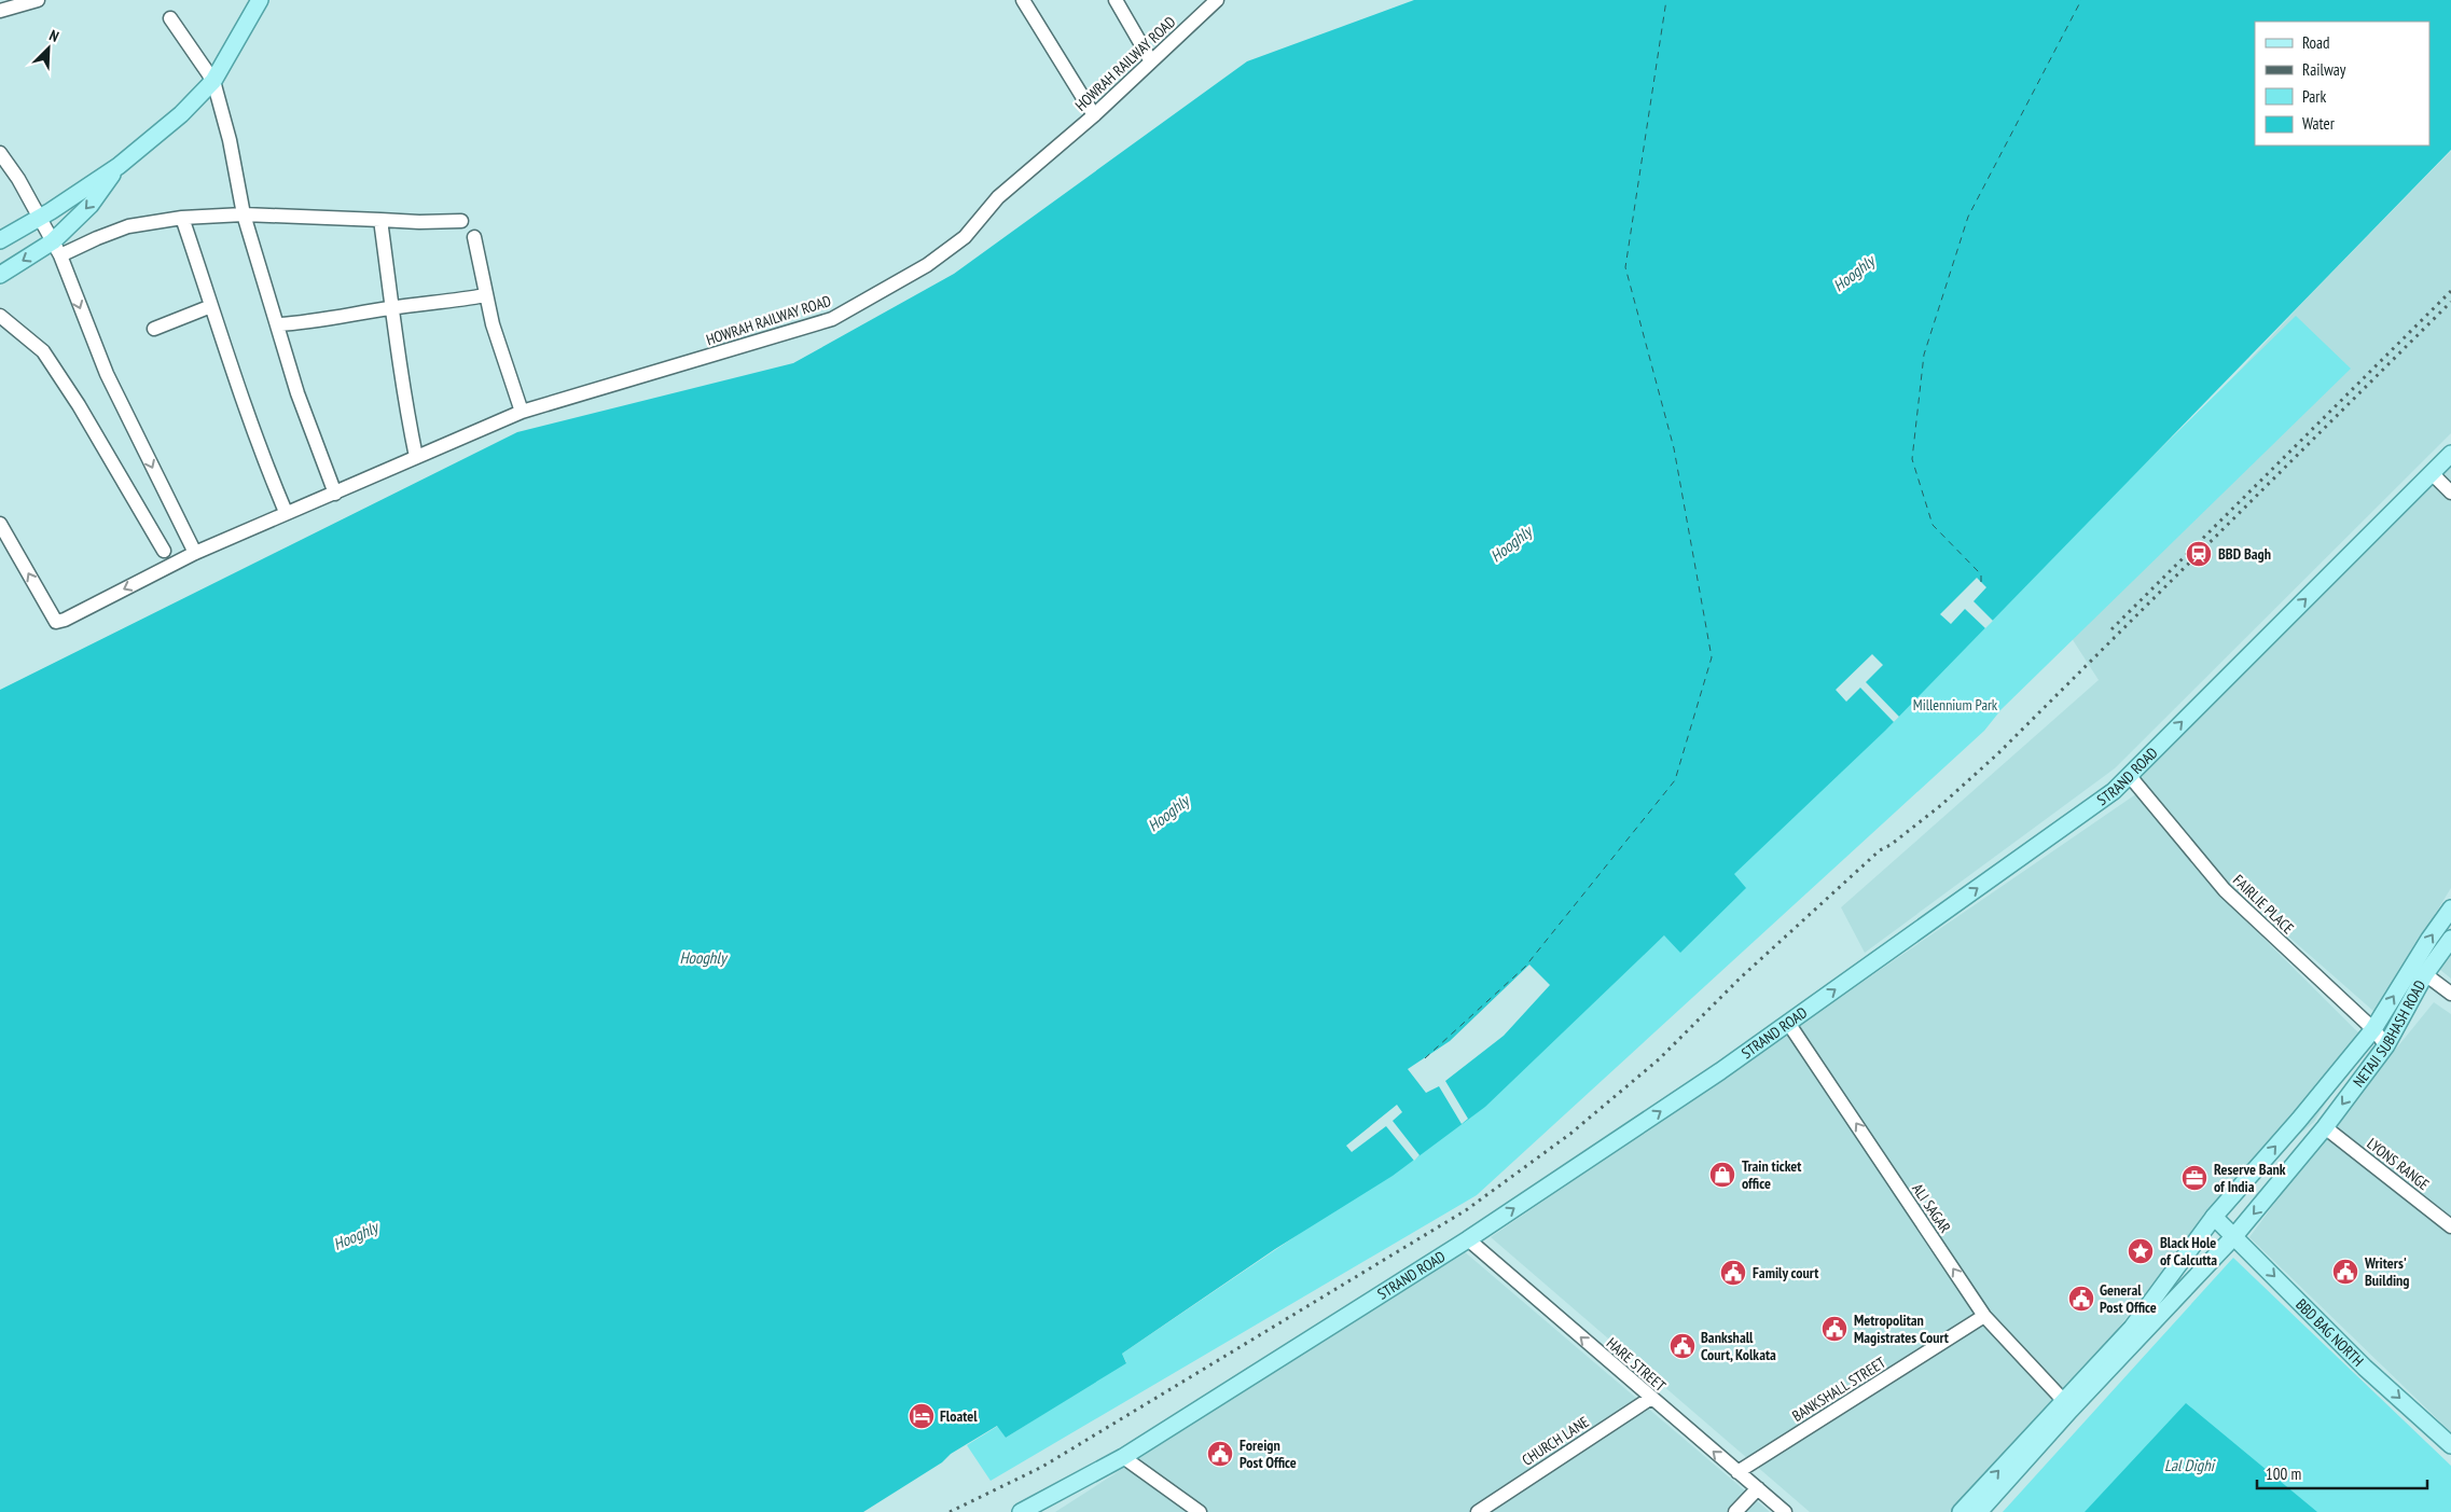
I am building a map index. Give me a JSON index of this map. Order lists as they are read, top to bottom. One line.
{"streets":{"main road":["STRAND ROAD","NETAJI SUBHASH ROAD","BBD BAG NORTH"],"street":["HOWRAH RAILWAY ROAD","FAIRLIE PLACE","LYONS RANGE","ALI SAGAR","HARE STREET","BANKSHALL STREET","CHURCH LANE"]},"crossings":[["STRAND ROAD","FAIRLIE PLACE"],["STRAND ROAD","ALI SAGAR"],["STRAND ROAD","HARE STREET"],["FAIRLIE PLACE","NETAJI SUBHASH ROAD"],["NETAJI SUBHASH ROAD","LYONS RANGE"],["NETAJI SUBHASH ROAD","ALI SAGAR"],["NETAJI SUBHASH ROAD","BBD BAG NORTH"],["ALI SAGAR","BANKSHALL STREET"],["HARE STREET","BANKSHALL STREET"],["HARE STREET","CHURCH LANE"]],"one_way":["STRAND ROAD","ALI SAGAR","BBD BAG NORTH","HARE STREET"],"water":["Hooghly","Lal Dighi"],"parks":["Millennium Park"],"places":{"station":["BBD Bagh"],"shop":["Train ticket office"],"office":["Reserve Bank of India"],"place":["Black Hole of Calcutta"],"public building":["Writers' Building","Family court","General Post Office","Metropolitan Magistrates Court","Bankshall Court, Kolkata","Foreign Post Office"],"hotel":["Floatel"]},"legend":["Road","Railway","Park","Water"],"scale_bar":"100 m","north":"top right"}
